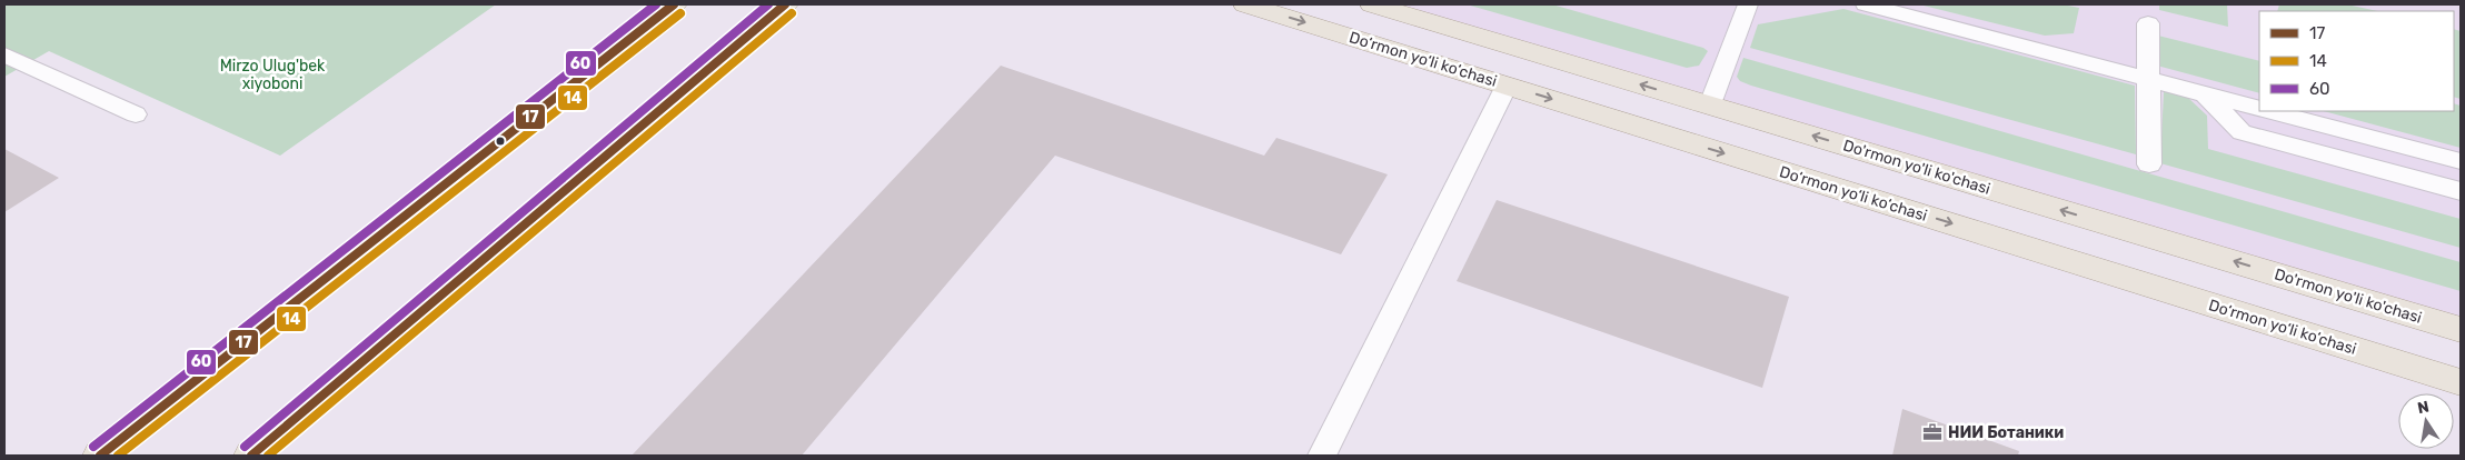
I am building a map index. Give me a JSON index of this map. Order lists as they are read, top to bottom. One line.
{"streets":{"main road":["Do‘rmon yo‘li ko‘chasi","Do'rmon yo'li ko'chasi"]},"one_way":["Do‘rmon yo‘li ko‘chasi","Do'rmon yo'li ko'chasi"],"parks":["Mirzo Ulug'bek xiyoboni"],"places":{"office":["НИИ Ботаники"]},"lines":["transit line 17","transit line 60","transit line 14"],"legend":["17","14","60"],"north":"top"}
